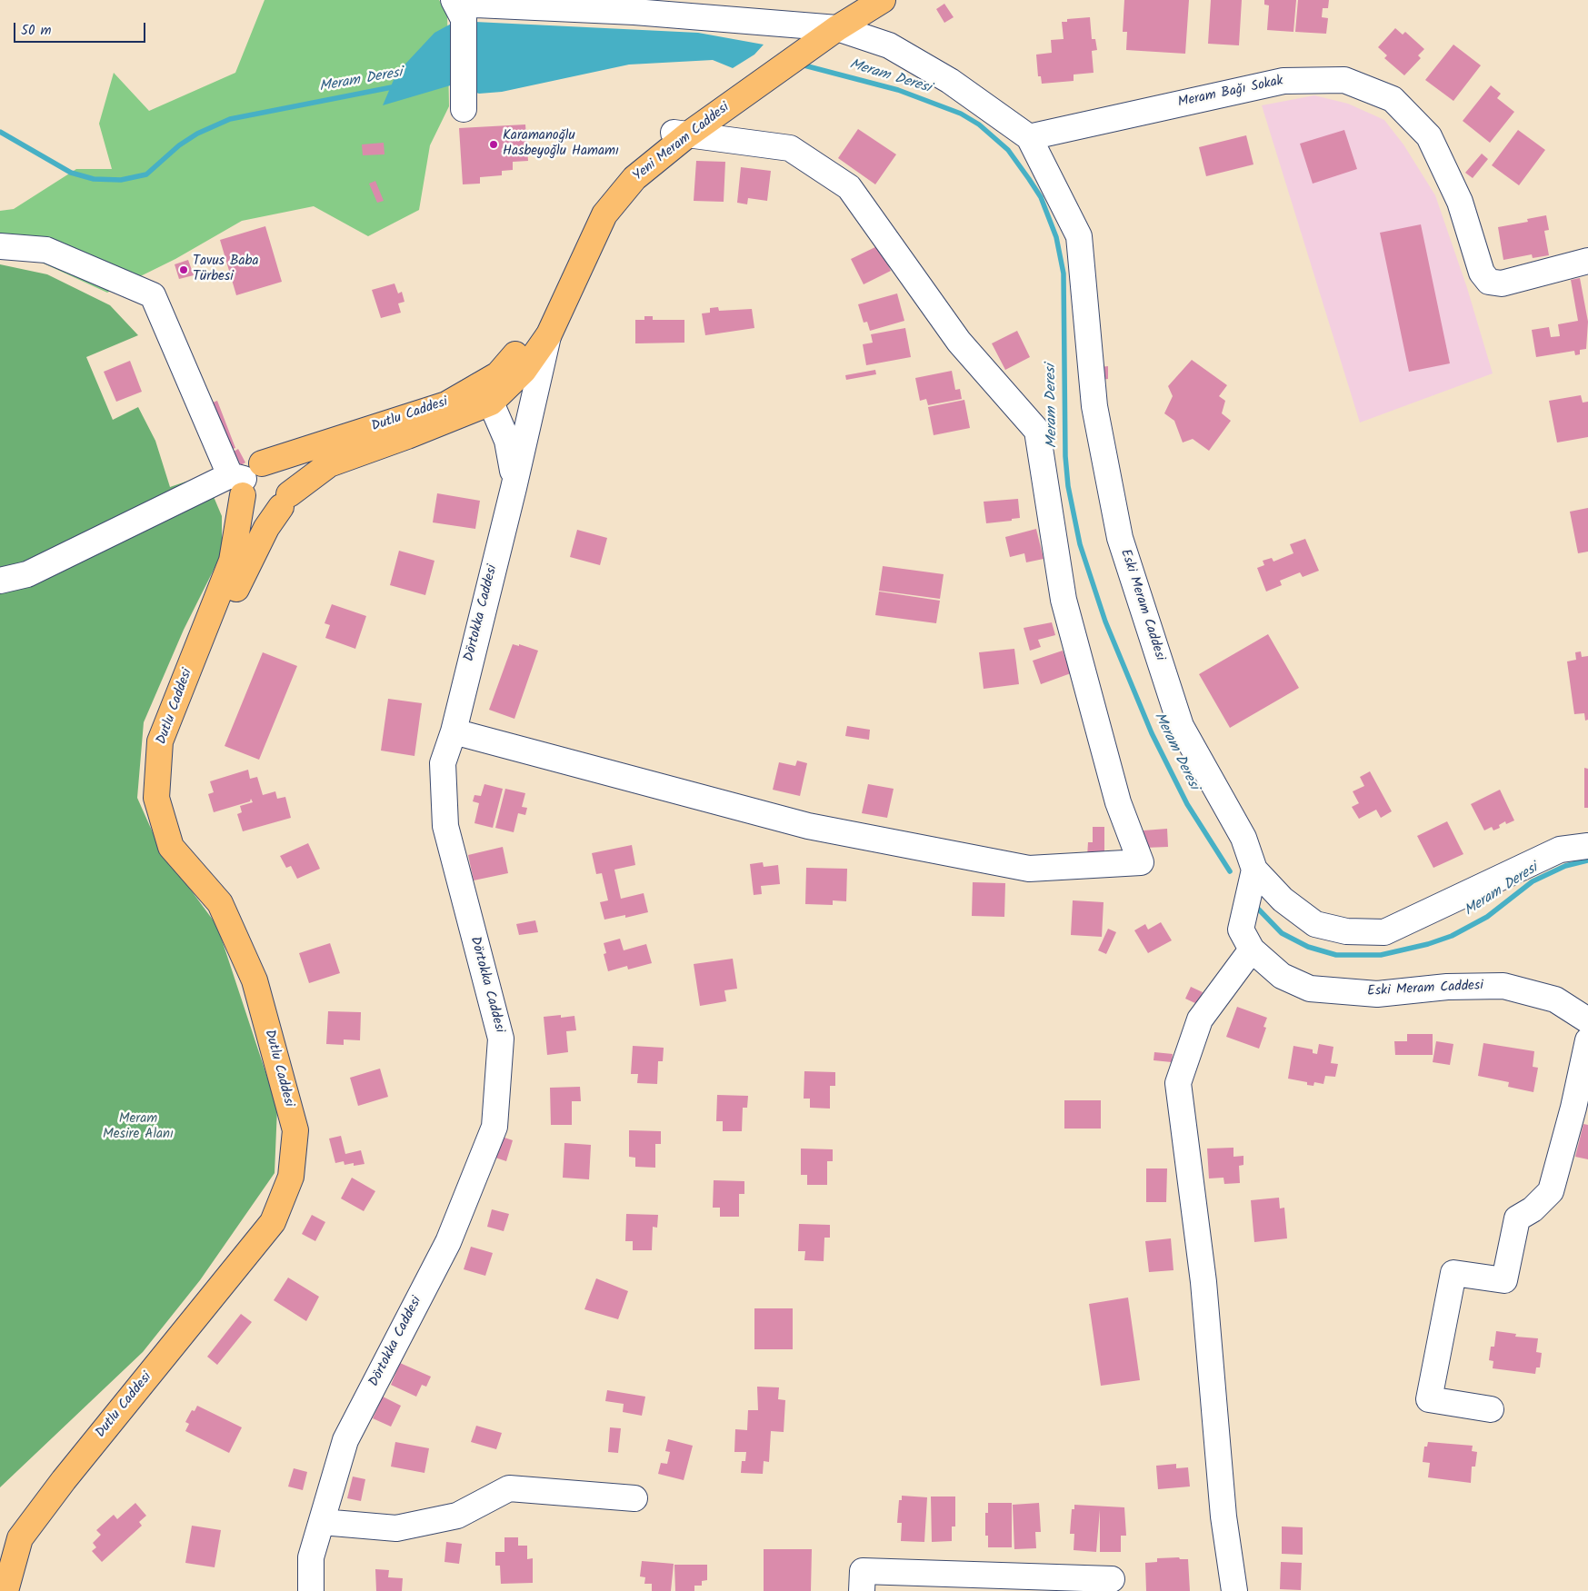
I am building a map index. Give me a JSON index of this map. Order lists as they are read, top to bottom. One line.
{"streets":{"main road":["Yeni Meram Caddesi","Dutlu Caddesi"],"street":["Meram Bağı Sokak","Eski Meram Caddesi","Dörtokka Caddesi"]},"crossings":[["Meram Bağı Sokak","Eski Meram Caddesi"],["Yeni Meram Caddesi","Dutlu Caddesi"],["Yeni Meram Caddesi","Eski Meram Caddesi"],["Yeni Meram Caddesi","Dörtokka Caddesi"],["Dutlu Caddesi","Dörtokka Caddesi"]],"water":["Meram Deresi"],"parks":["Meram Mesire Alanı"],"places":["Karamanoğlu Hasbeyoğlu Hamamı","Tavus Baba Türbesi"],"scale_bar":"50 m"}
